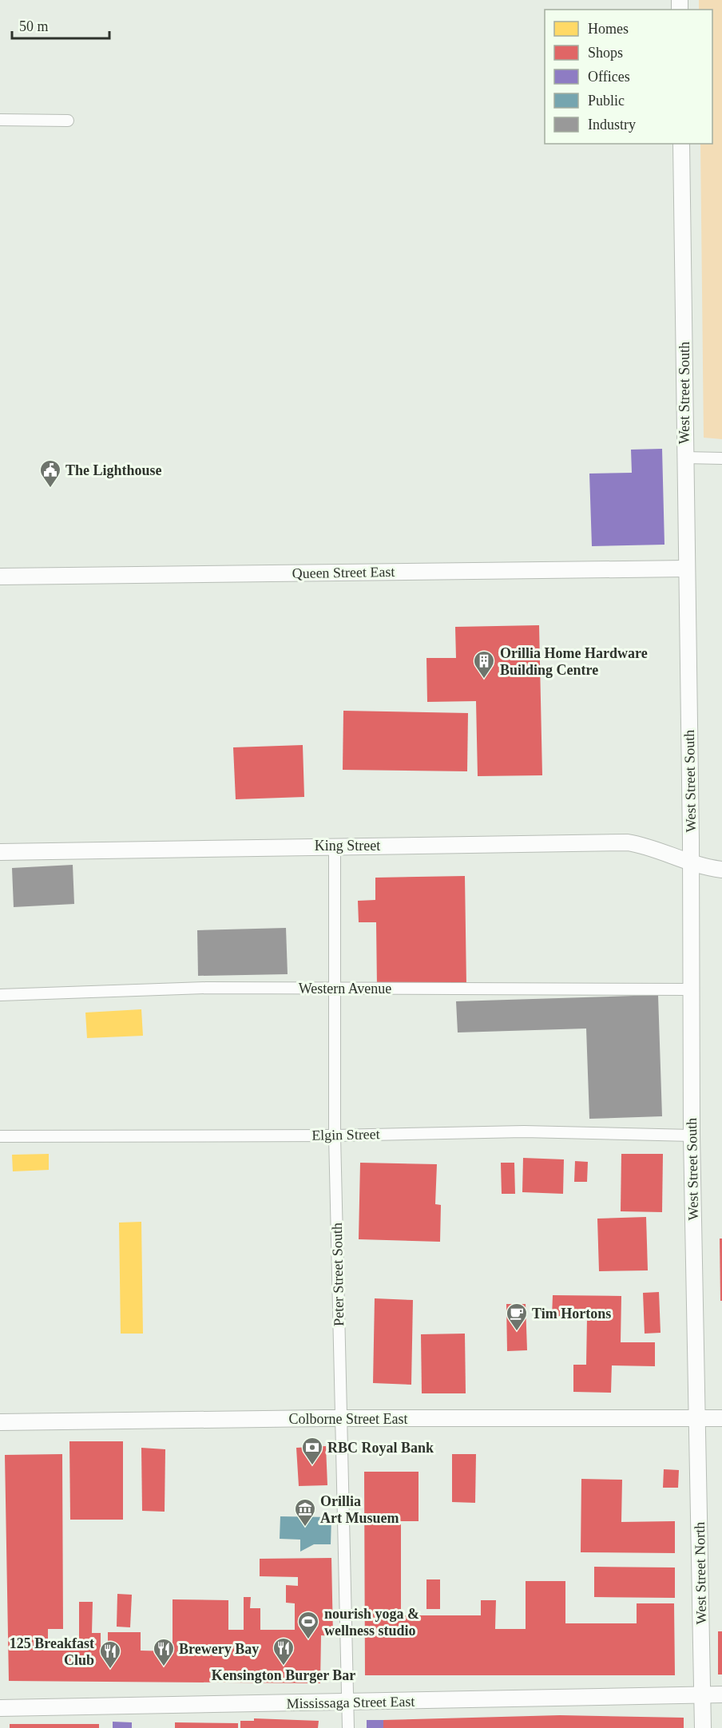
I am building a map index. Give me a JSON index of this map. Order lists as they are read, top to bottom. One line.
{"streets":{"street":["West Street South","Queen Street East","King Street","Western Avenue","Elgin Street","Peter Street South","Colborne Street East","West Street North","Mississaga Street East"]},"crossings":[["West Street South","Queen Street East"],["West Street South","King Street"],["West Street South","Western Avenue"],["West Street South","Elgin Street"],["West Street South","Colborne Street East"],["West Street South","West Street North"],["King Street","Peter Street South"],["Western Avenue","Peter Street South"],["Elgin Street","Peter Street South"],["Peter Street South","Colborne Street East"],["Peter Street South","Mississaga Street East"],["Colborne Street East","West Street North"],["West Street North","Mississaga Street East"]],"places":{"public building":["The Lighthouse"],"building":["Orillia Home Hardware Building Centre"],"cafe":["Tim Hortons"],"bank":["RBC Royal Bank"],"museum":["Orillia Art Musuem"],"sports":["nourish yoga & wellness studio"],"restaurant":["Kensington Burger Bar","Brewery Bay","125 Breakfast Club"]},"legend":["Homes","Shops","Offices","Public","Industry"],"scale_bar":"50 m"}
